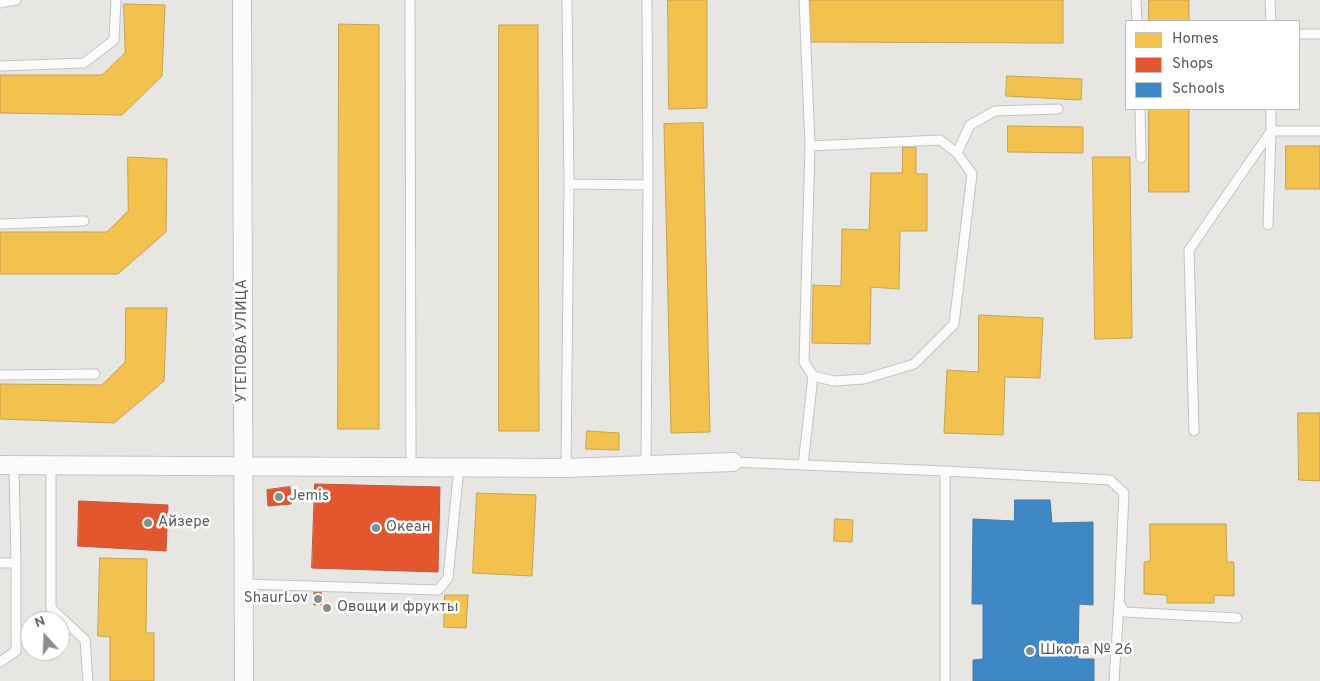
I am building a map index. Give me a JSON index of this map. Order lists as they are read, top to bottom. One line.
{"streets":{"street":["УТЕПОВА УЛИЦА"]},"places":["Jemis","Айзере","Океан","ShaurLov","Овощи и фрукты","Школа № 26"],"legend":["Homes","Shops","Schools"],"north":"top"}
